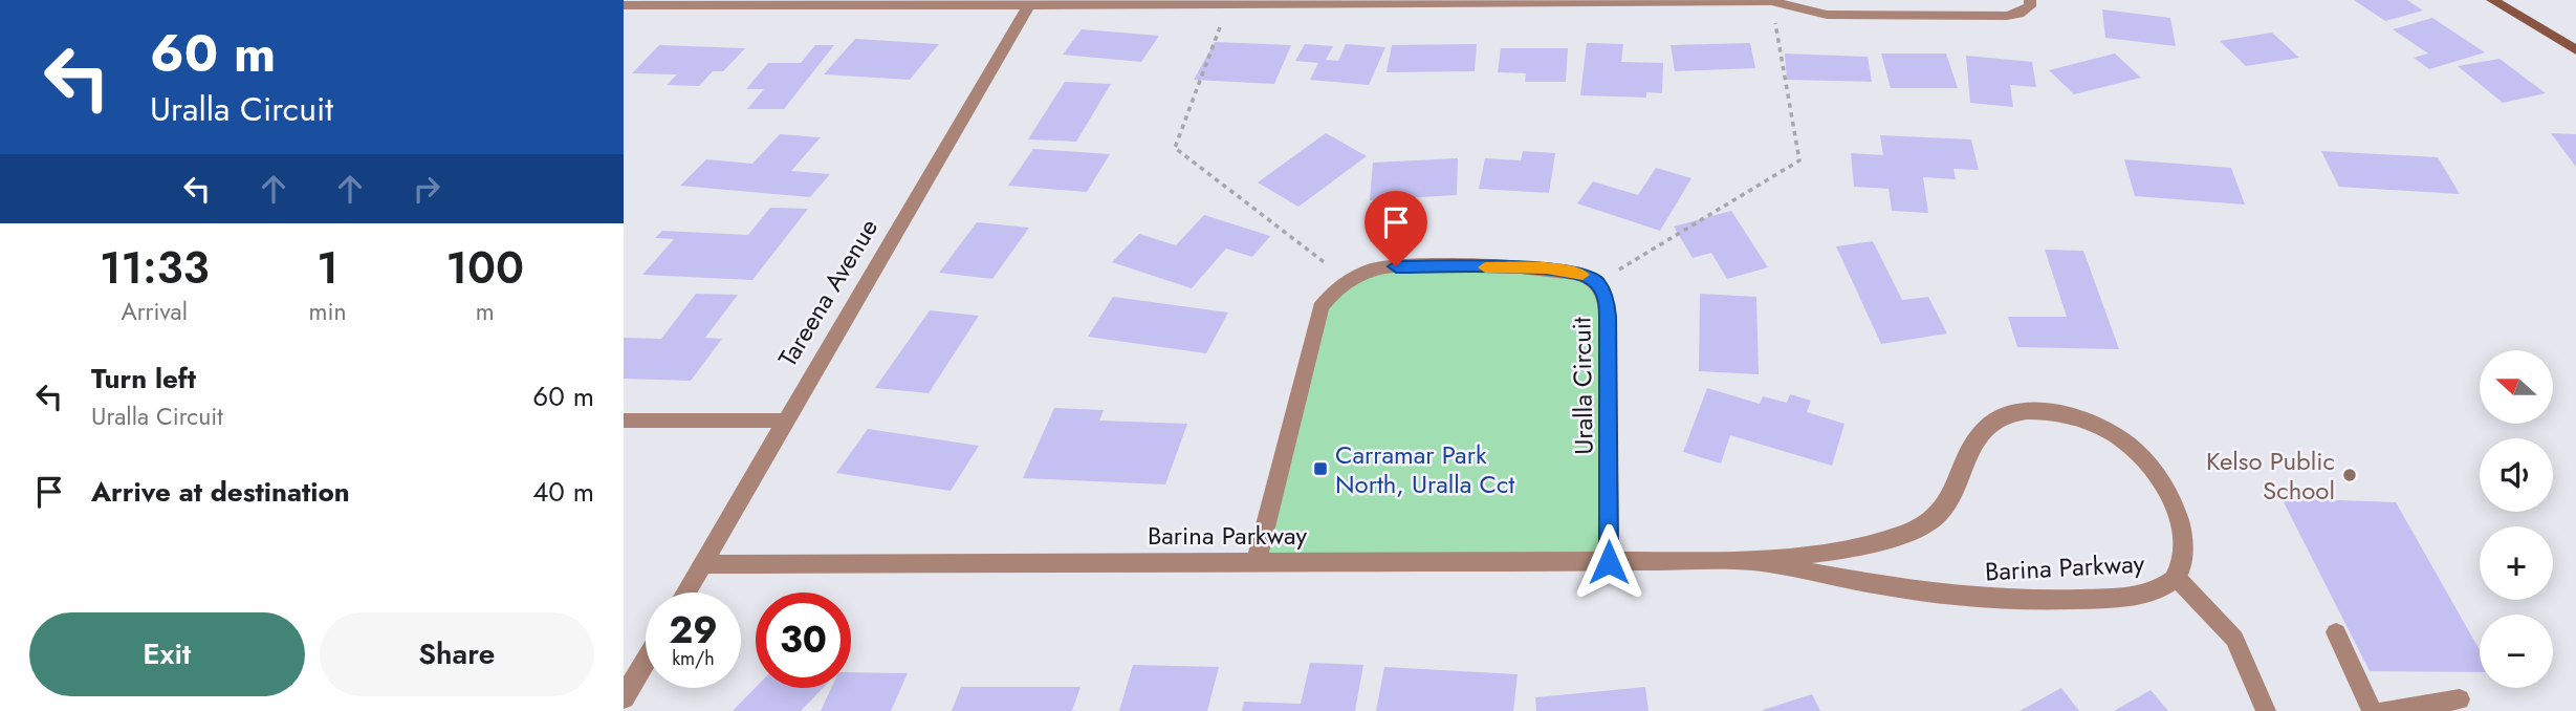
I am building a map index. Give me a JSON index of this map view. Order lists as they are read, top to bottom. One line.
{"streets":{"street":["Tareena Avenue","Uralla Circuit","Barina Parkway"]},"crossings":[["Tareena Avenue","Barina Parkway"],["Uralla Circuit","Barina Parkway"]],"places":{"transit":["Carramar Park North, Uralla Cct"],"other":["Kelso Public School"]},"north":"left","page":{"turn":["60 m","Uralla Circuit"],"eta":["11:33","Arrival","1","min","100","m"],"list":[{"name":"Turn left","note":"Uralla Circuit","value":"60 m"},{"name":"Arrive at destination","value":"40 m"}],"map_buttons":["+","−"],"speed":"29 km/h","limit":"30","buttons":["Exit","Share"]}}
